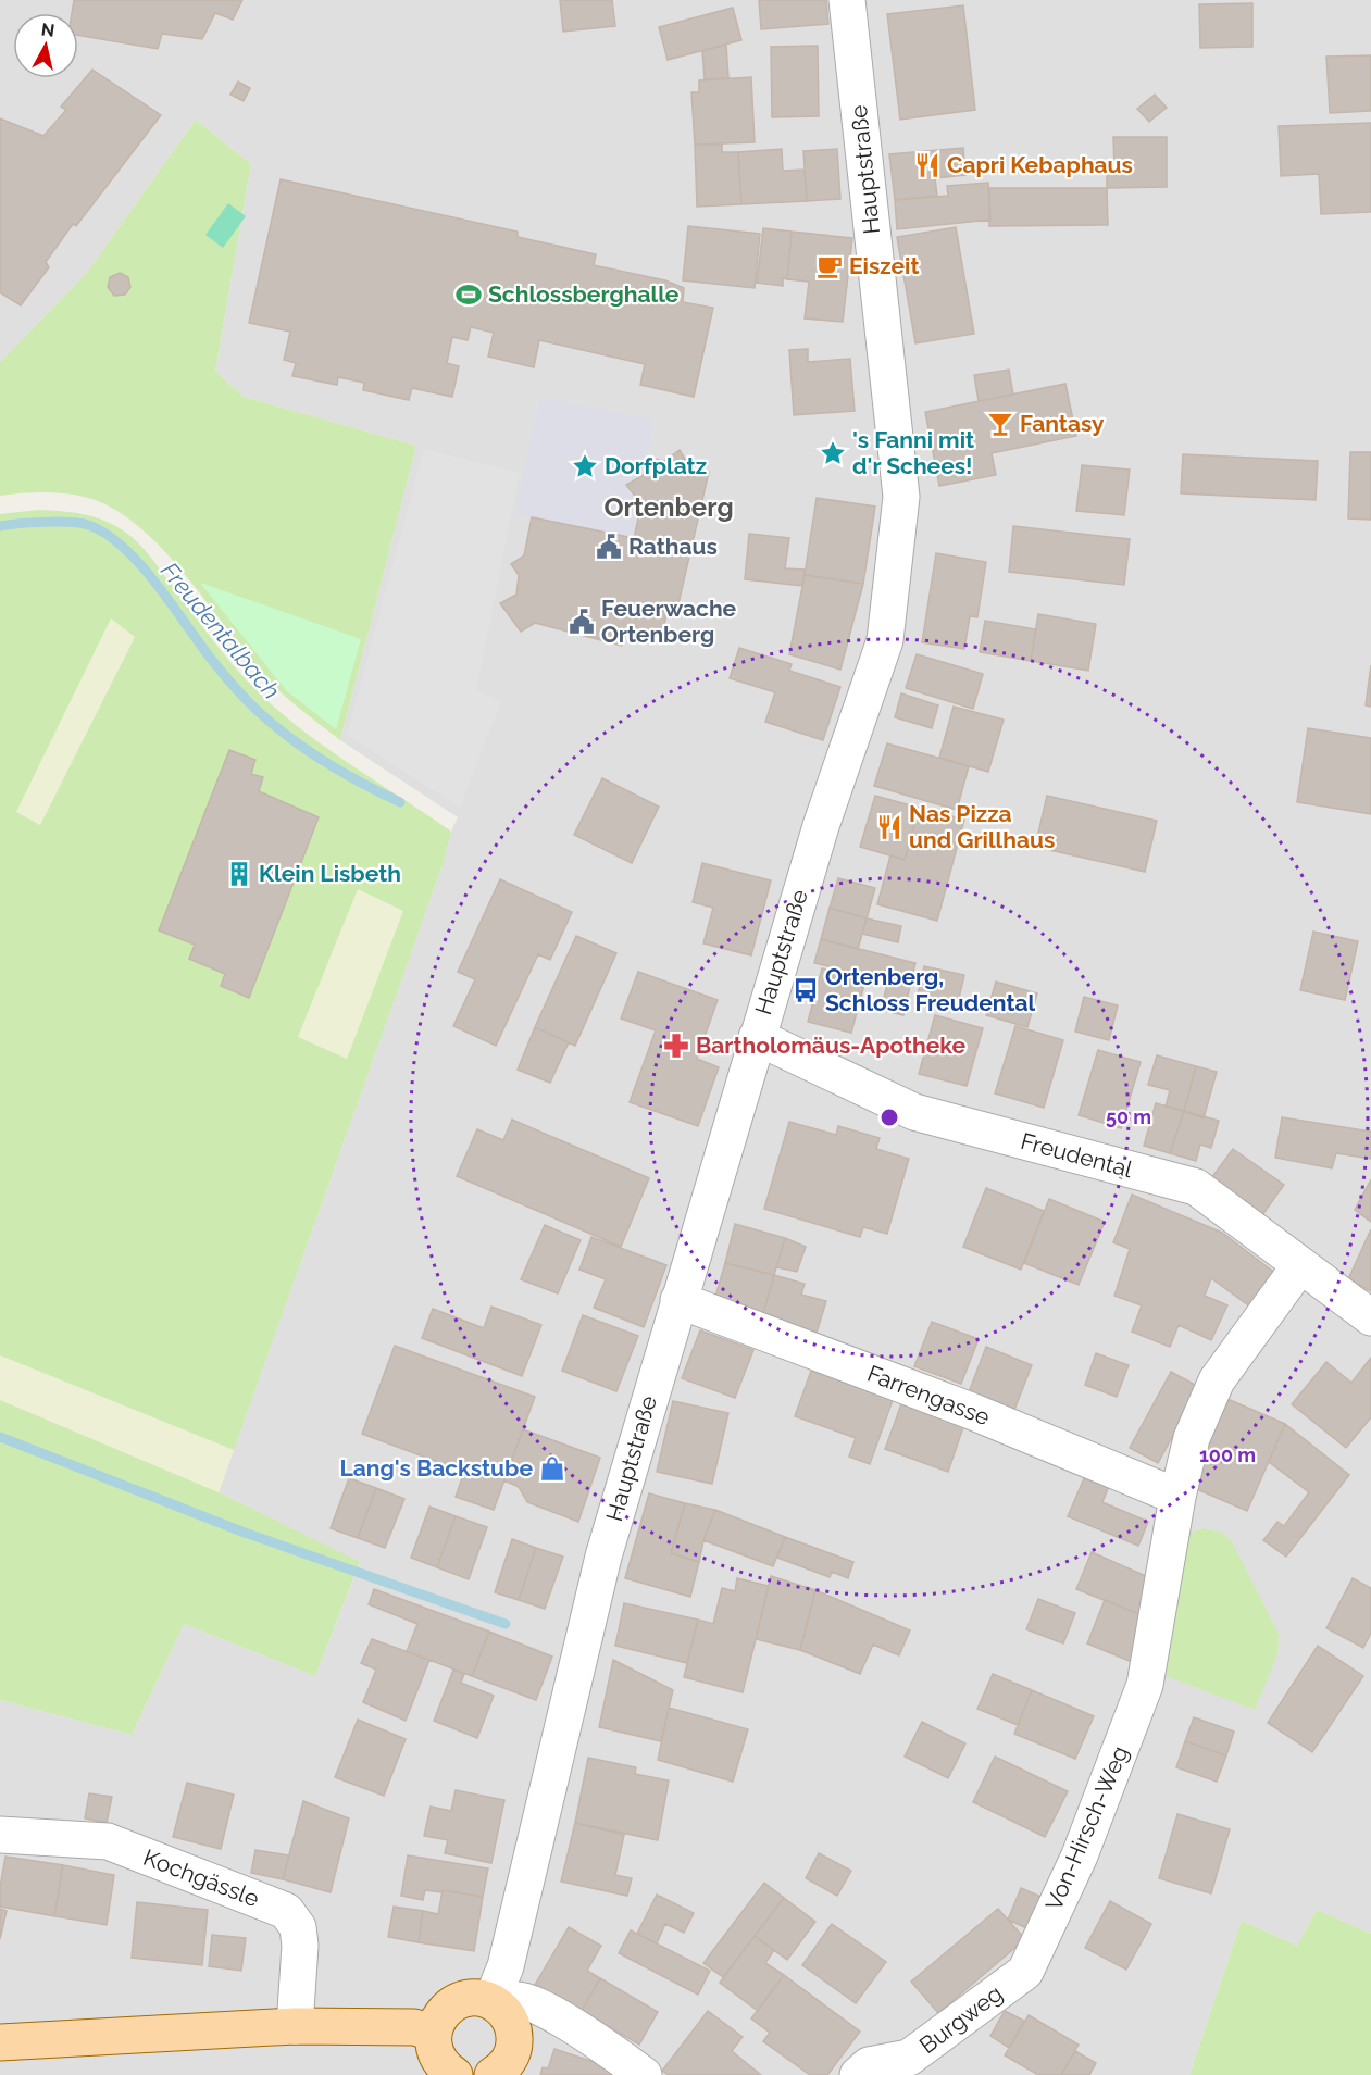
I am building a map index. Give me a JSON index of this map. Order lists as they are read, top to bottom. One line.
{"streets":{"street":["Hauptstraße","Freudental","Farrengasse","Von-Hirsch-Weg","Kochgässle","Burgweg"]},"crossings":[["Hauptstraße","Freudental"],["Hauptstraße","Farrengasse"],["Farrengasse","Von-Hirsch-Weg"],["Von-Hirsch-Weg","Burgweg"]],"districts":["Ortenberg"],"water":["Freudentalbach"],"places":{"restaurant":["Capri Kebaphaus","Nas Pizza und Grillhaus"],"cafe":["Eiszeit"],"sports":["Schlossberghalle"],"bar":["Fantasy"],"place":["'s Fanni mit d'r Schees!","Dorfplatz"],"public building":["Rathaus","Feuerwache Ortenberg"],"building":["Klein Lisbeth"],"bus stop":["Ortenberg, Schloss Freudental"],"pharmacy":["Bartholomäus-Apotheke"],"shop":["Lang's Backstube"]},"north":"top","rings":["50 m","100 m"]}
